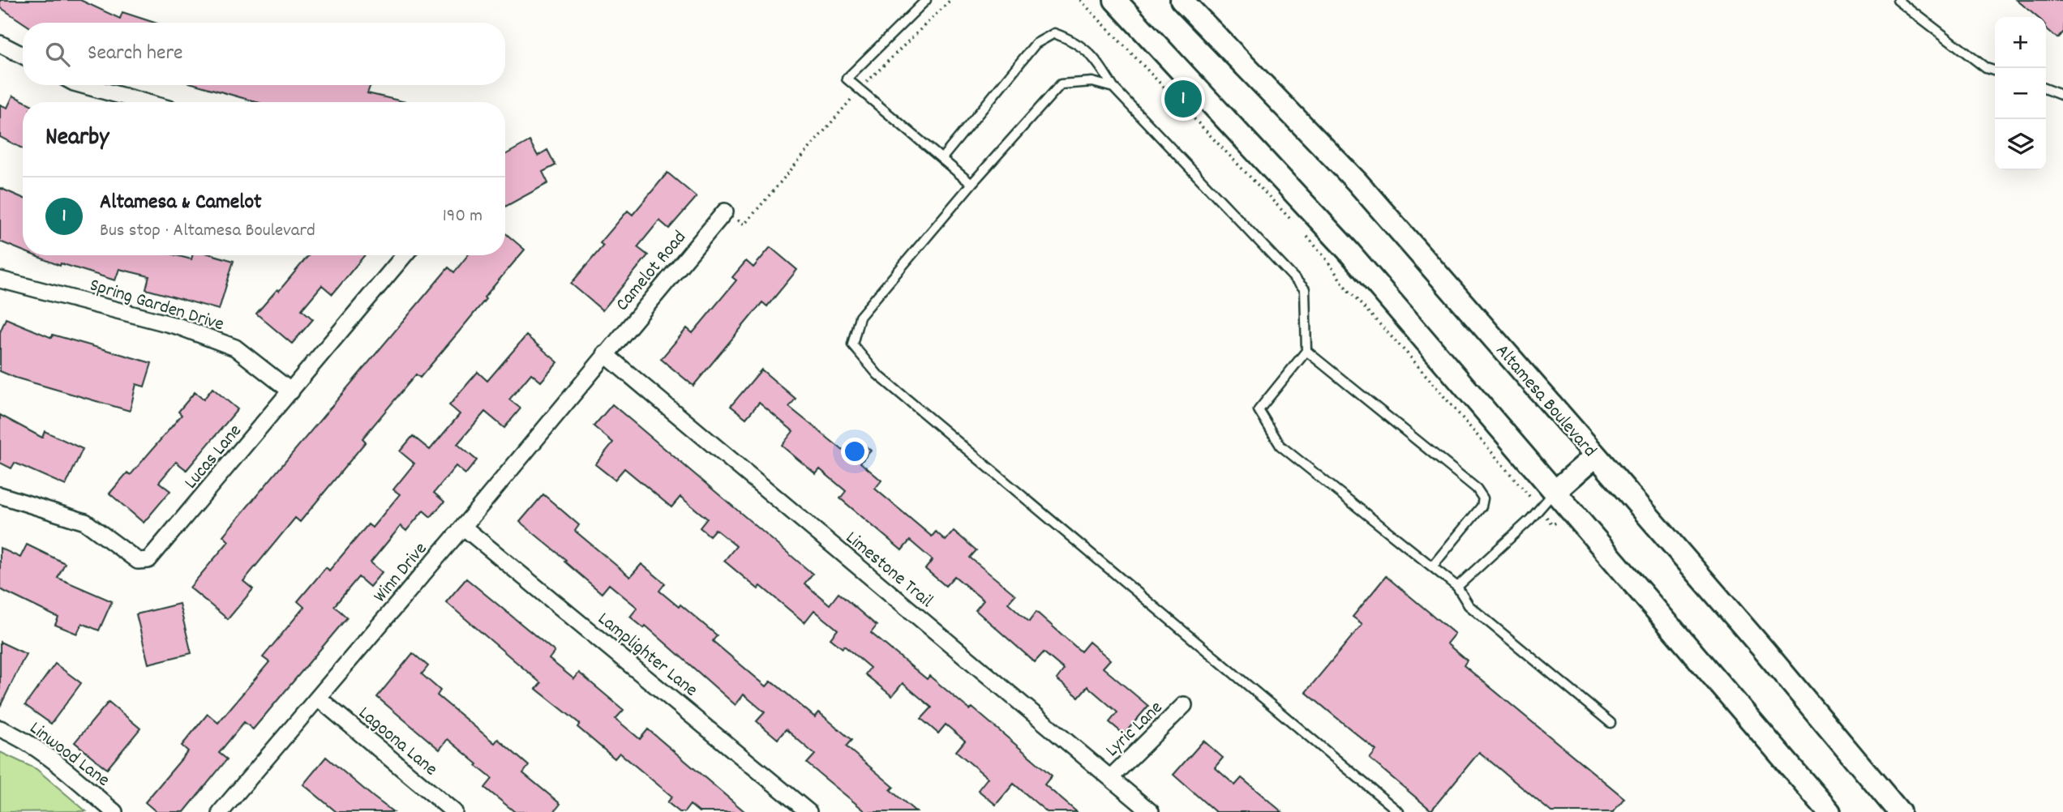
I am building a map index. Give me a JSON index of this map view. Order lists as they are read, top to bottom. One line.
{"streets":{"main road":["Altamesa Boulevard"],"street":["Camelot Road","Spring Garden Drive","Lucas Lane","Limestone Trail","Winn Drive","Lamplighter Lane","Lyric Lane","Lagoona Lane","Linwood Lane"]},"crossings":[["Camelot Road","Limestone Trail"],["Camelot Road","Winn Drive"],["Spring Garden Drive","Lucas Lane"],["Limestone Trail","Winn Drive"],["Limestone Trail","Lyric Lane"],["Winn Drive","Lamplighter Lane"],["Winn Drive","Lagoona Lane"]],"page":{"map_buttons":["+","−"],"search":"Search here","pins":"1","heading":"Nearby","list":[{"mark":"1","name":"Altamesa & Camelot","note":"Bus stop · Altamesa Boulevard","value":"190 m"}]}}
